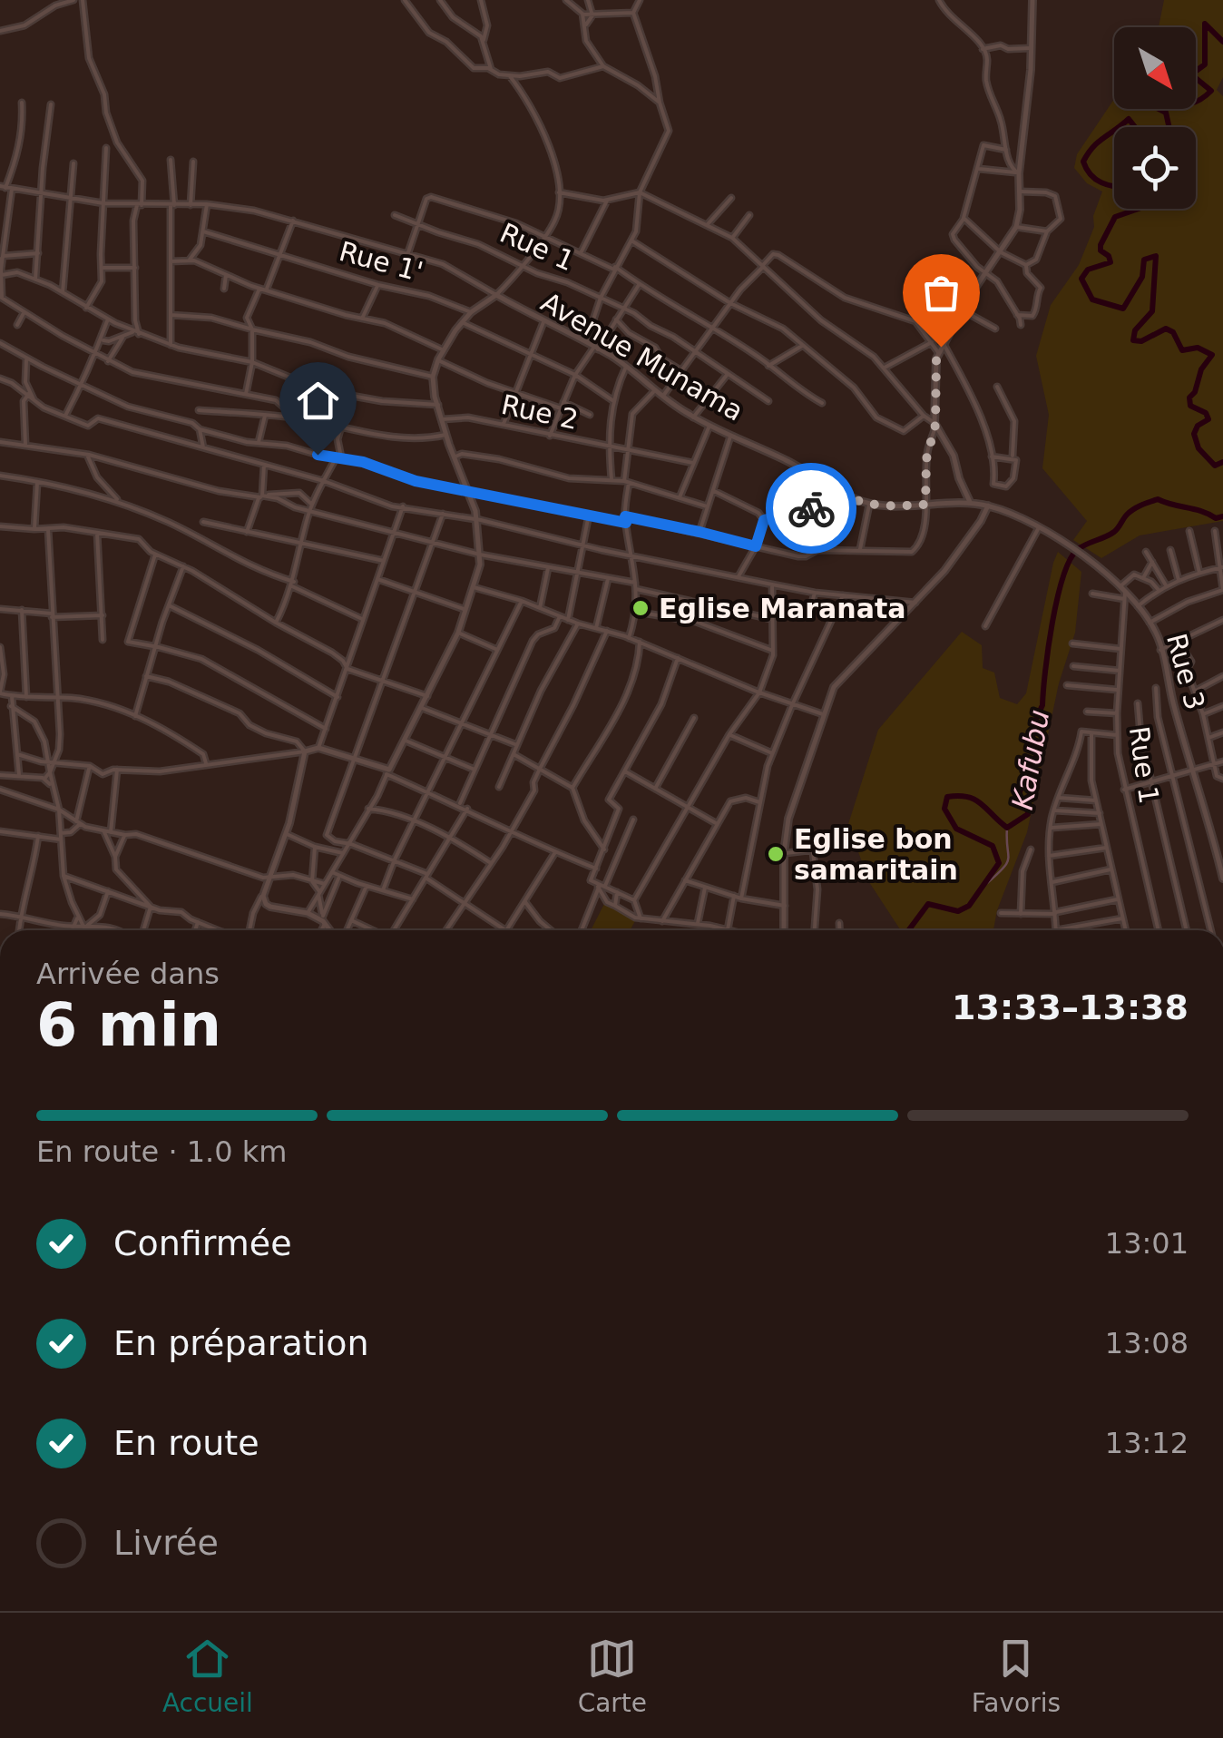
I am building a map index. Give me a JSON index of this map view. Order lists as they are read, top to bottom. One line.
{"streets":{"street":["Rue 1","Rue 1'","Avenue Munama","Rue 2","Rue 3"]},"crossings":[["Rue 1","Rue 3"],["Avenue Munama","Rue 3"]],"water":["Kafubu"],"places":["Eglise Maranata","Eglise bon samaritain"],"north":"bottom right","page":{"heading":["6 min","Arrivée dans","13:33–13:38"],"bar":"En route · 1.0 km","list":[["Confirmée","13:01"],["En préparation","13:08"],["En route","13:12"],"Livrée"],"tabs":["Accueil","Carte","Favoris"]}}
